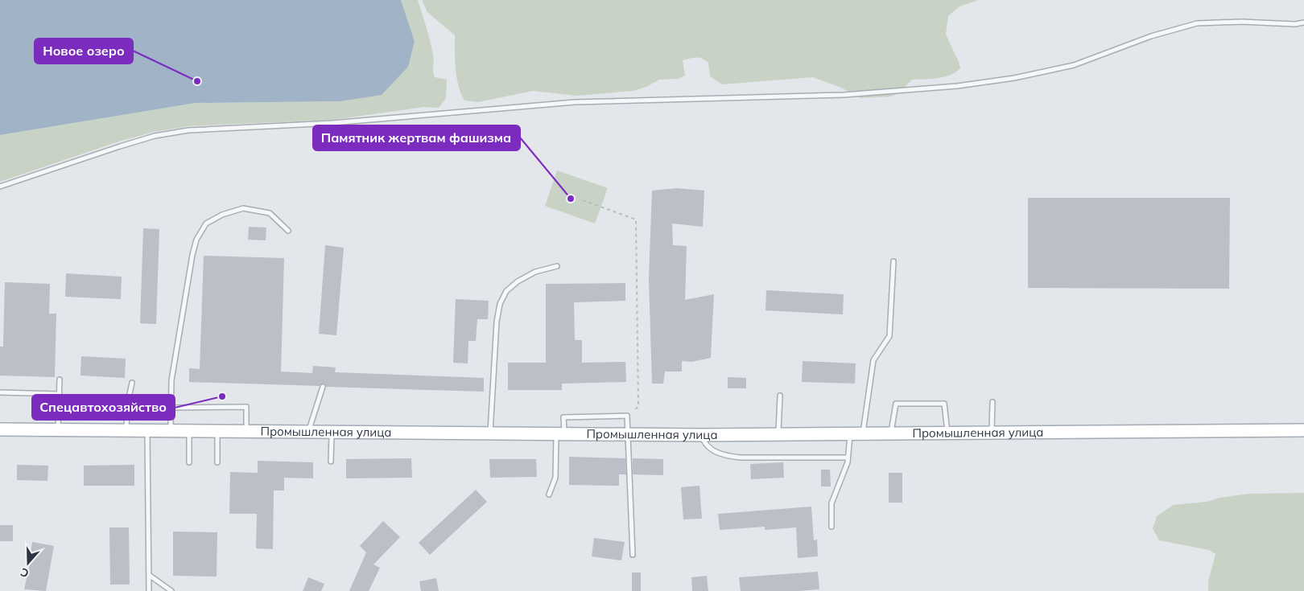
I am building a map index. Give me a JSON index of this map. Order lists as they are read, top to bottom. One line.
{"streets":{"main road":["Промышленная улица"]},"places":["Новое озеро","Памятник жертвам фашизма","Спецавтохозяйство"],"north":"bottom"}
